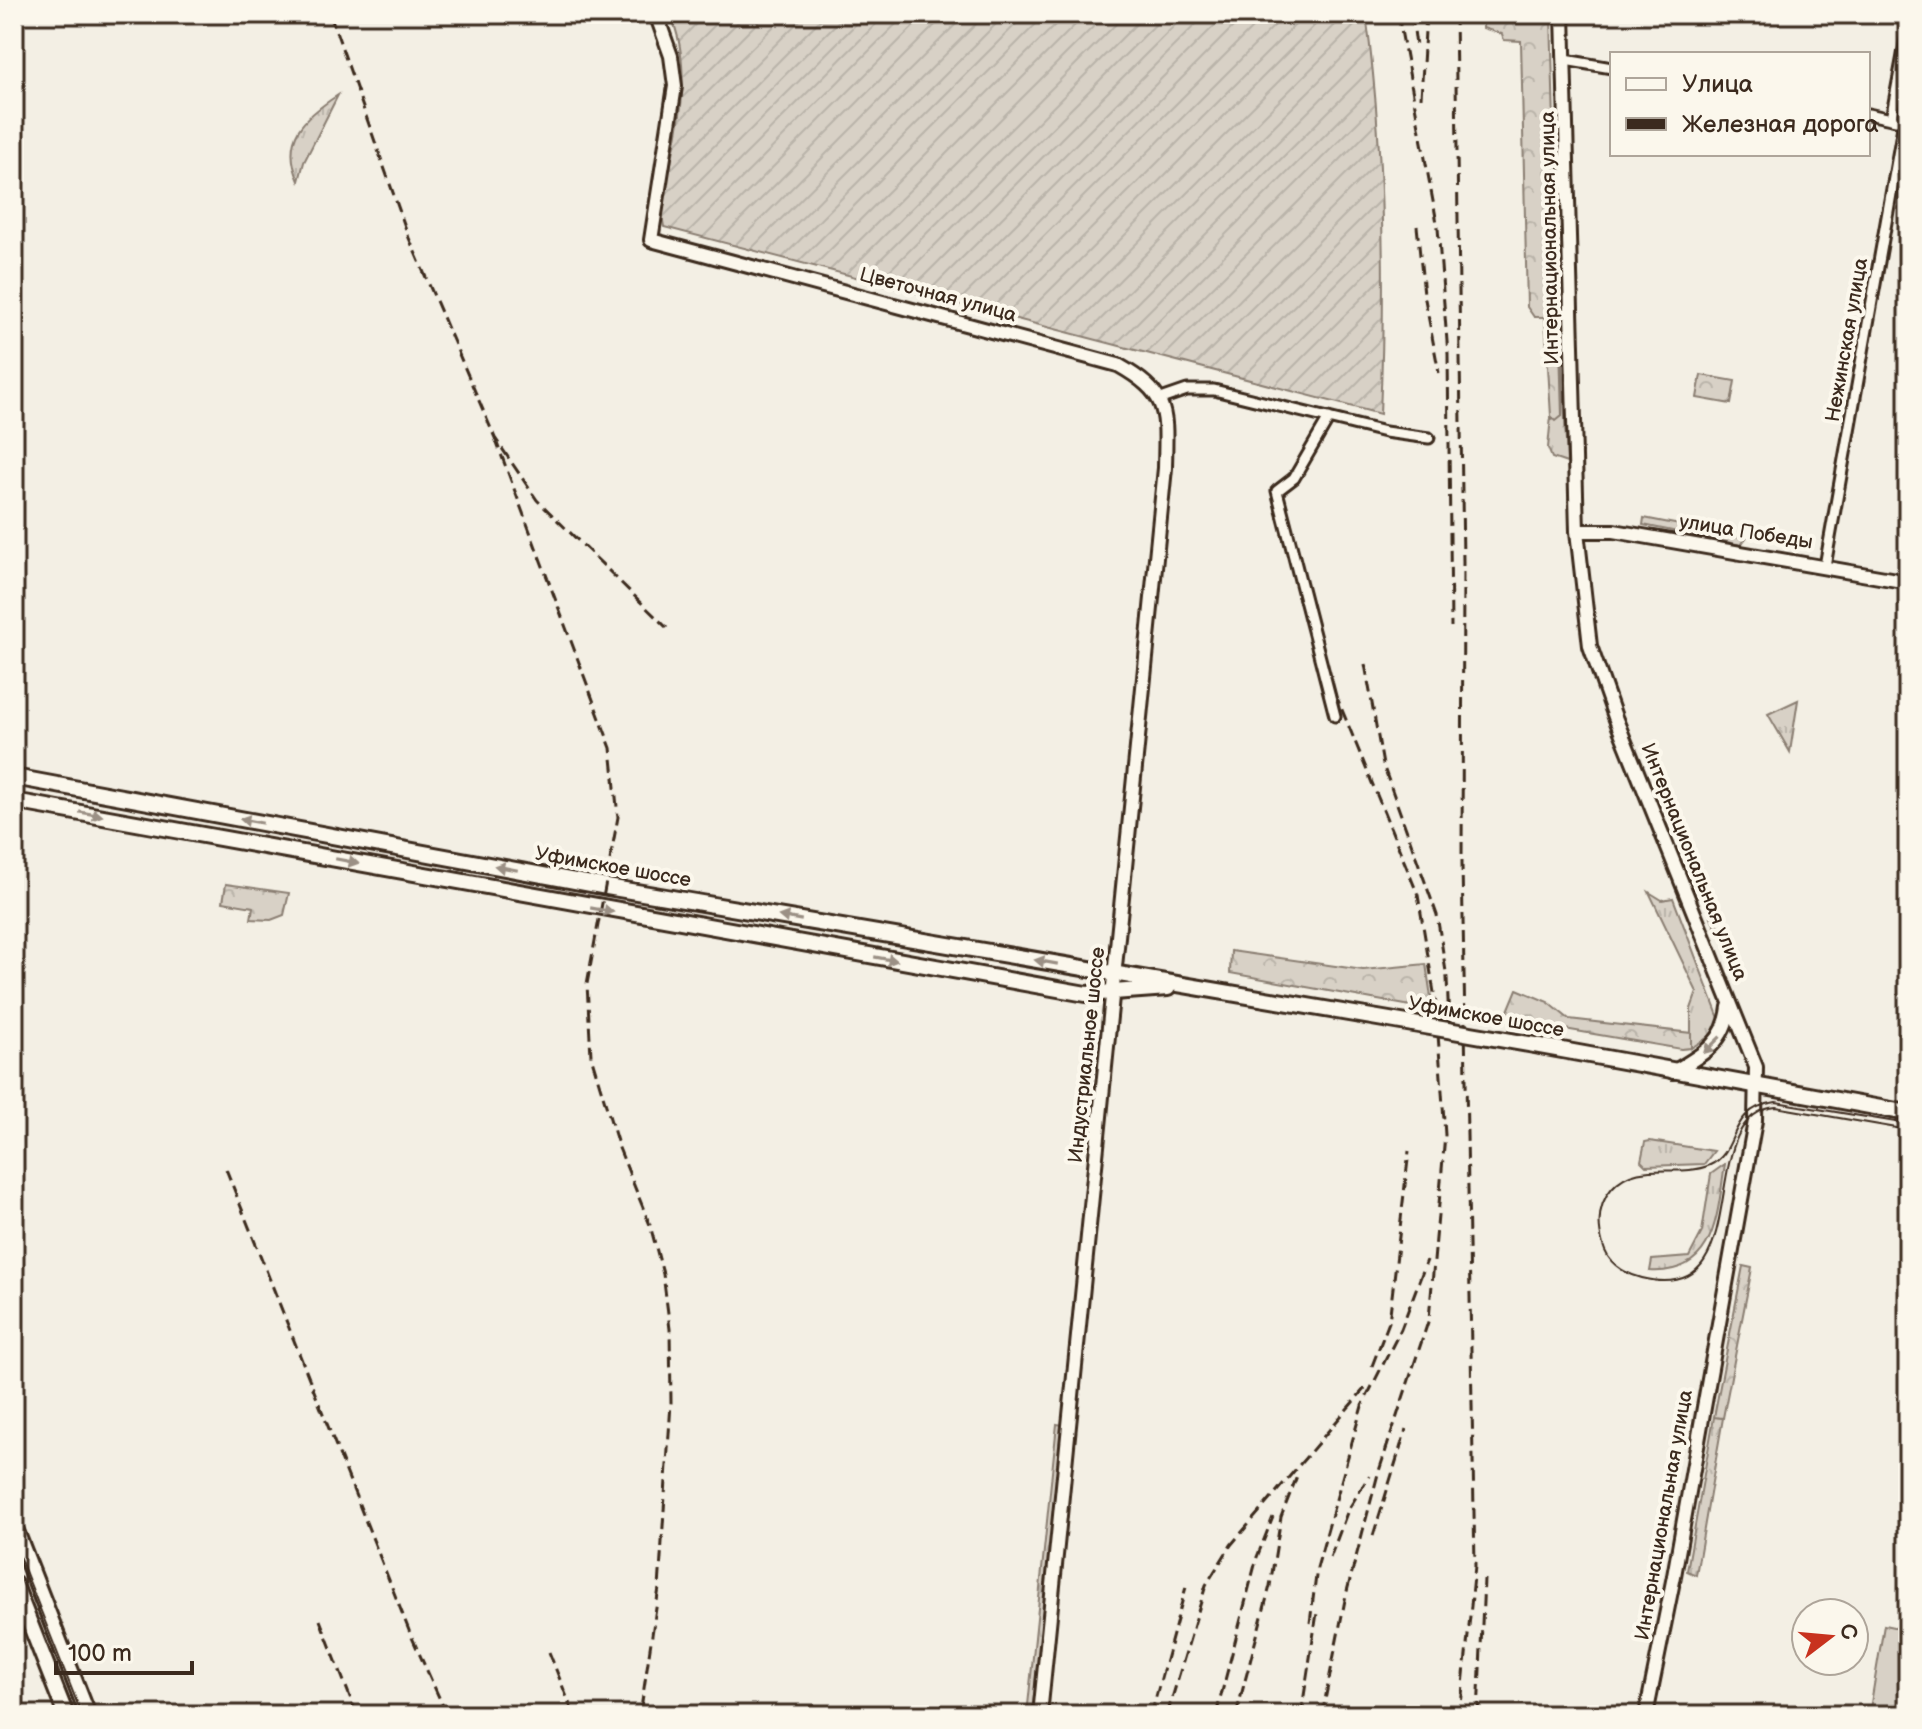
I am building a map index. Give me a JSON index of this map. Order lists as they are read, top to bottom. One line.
{"streets":{"main road":["Уфимское шоссе"],"street":["Интернациональная улица","Цветочная улица","Нежинская улица","улица Победы","Индустриальное шоссе"]},"crossings":[["Интернациональная улица","улица Победы"],["Интернациональная улица","Уфимское шоссе"],["Цветочная улица","Индустриальное шоссе"],["Нежинская улица","улица Победы"],["Уфимское шоссе","Индустриальное шоссе"]],"legend":["Улица","Железная дорога"],"scale_bar":"100 m","north":"right"}
